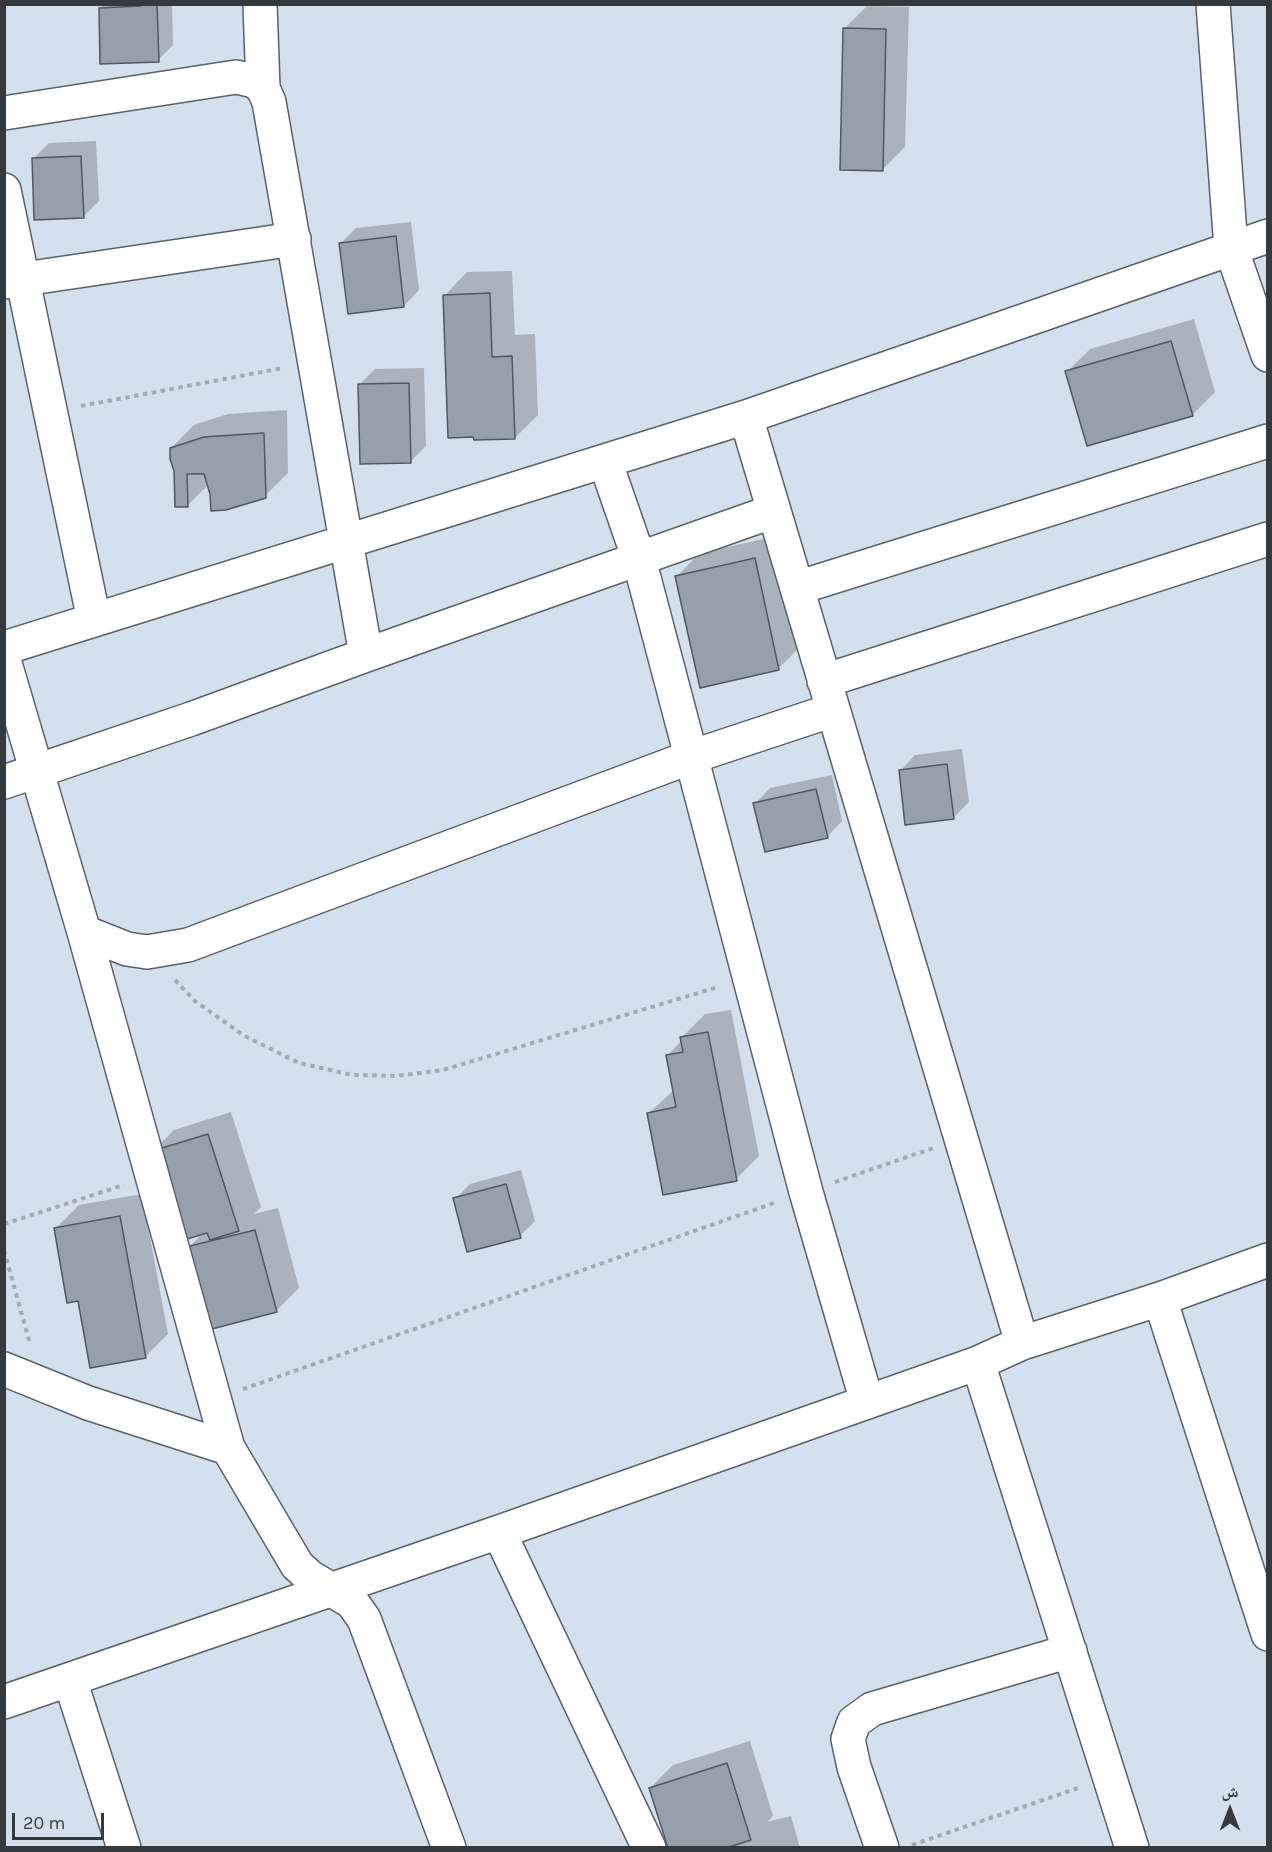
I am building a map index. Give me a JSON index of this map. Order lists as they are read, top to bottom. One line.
{"scale_bar":"20 m","north":"top"}
